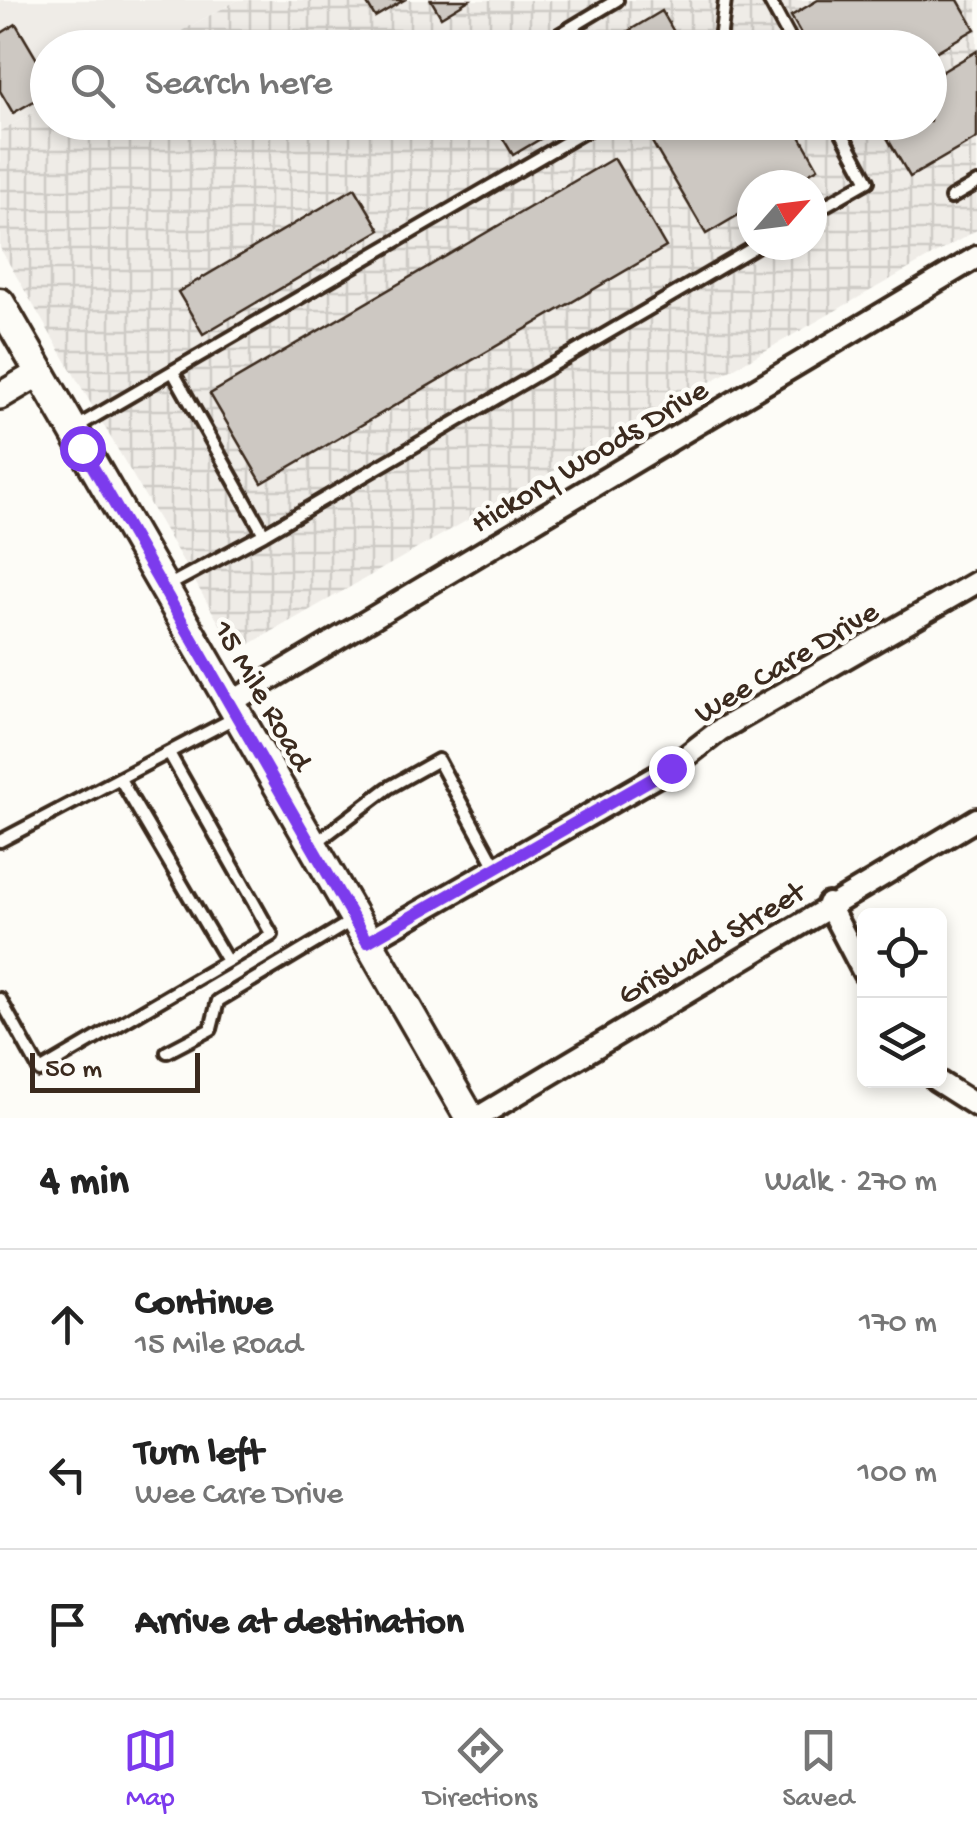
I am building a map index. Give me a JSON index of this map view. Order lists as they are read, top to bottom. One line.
{"streets":{"main road":["15 Mile Road"],"street":["Hickory Woods Drive","Wee Care Drive","Griswald Street"]},"crossings":[["Hickory Woods Drive","15 Mile Road"],["Wee Care Drive","15 Mile Road"],["15 Mile Road","Griswald Street"]],"scale_bar":"50 m","north":"top right","page":{"search":"Search here","scale":"50 m","heading":["4 min","Walk · 270 m"],"list":[["Continue","15 Mile Road","170 m"],["Turn left","Wee Care Drive","100 m"],"Arrive at destination"],"nav":["Map","Directions","Saved"]}}
